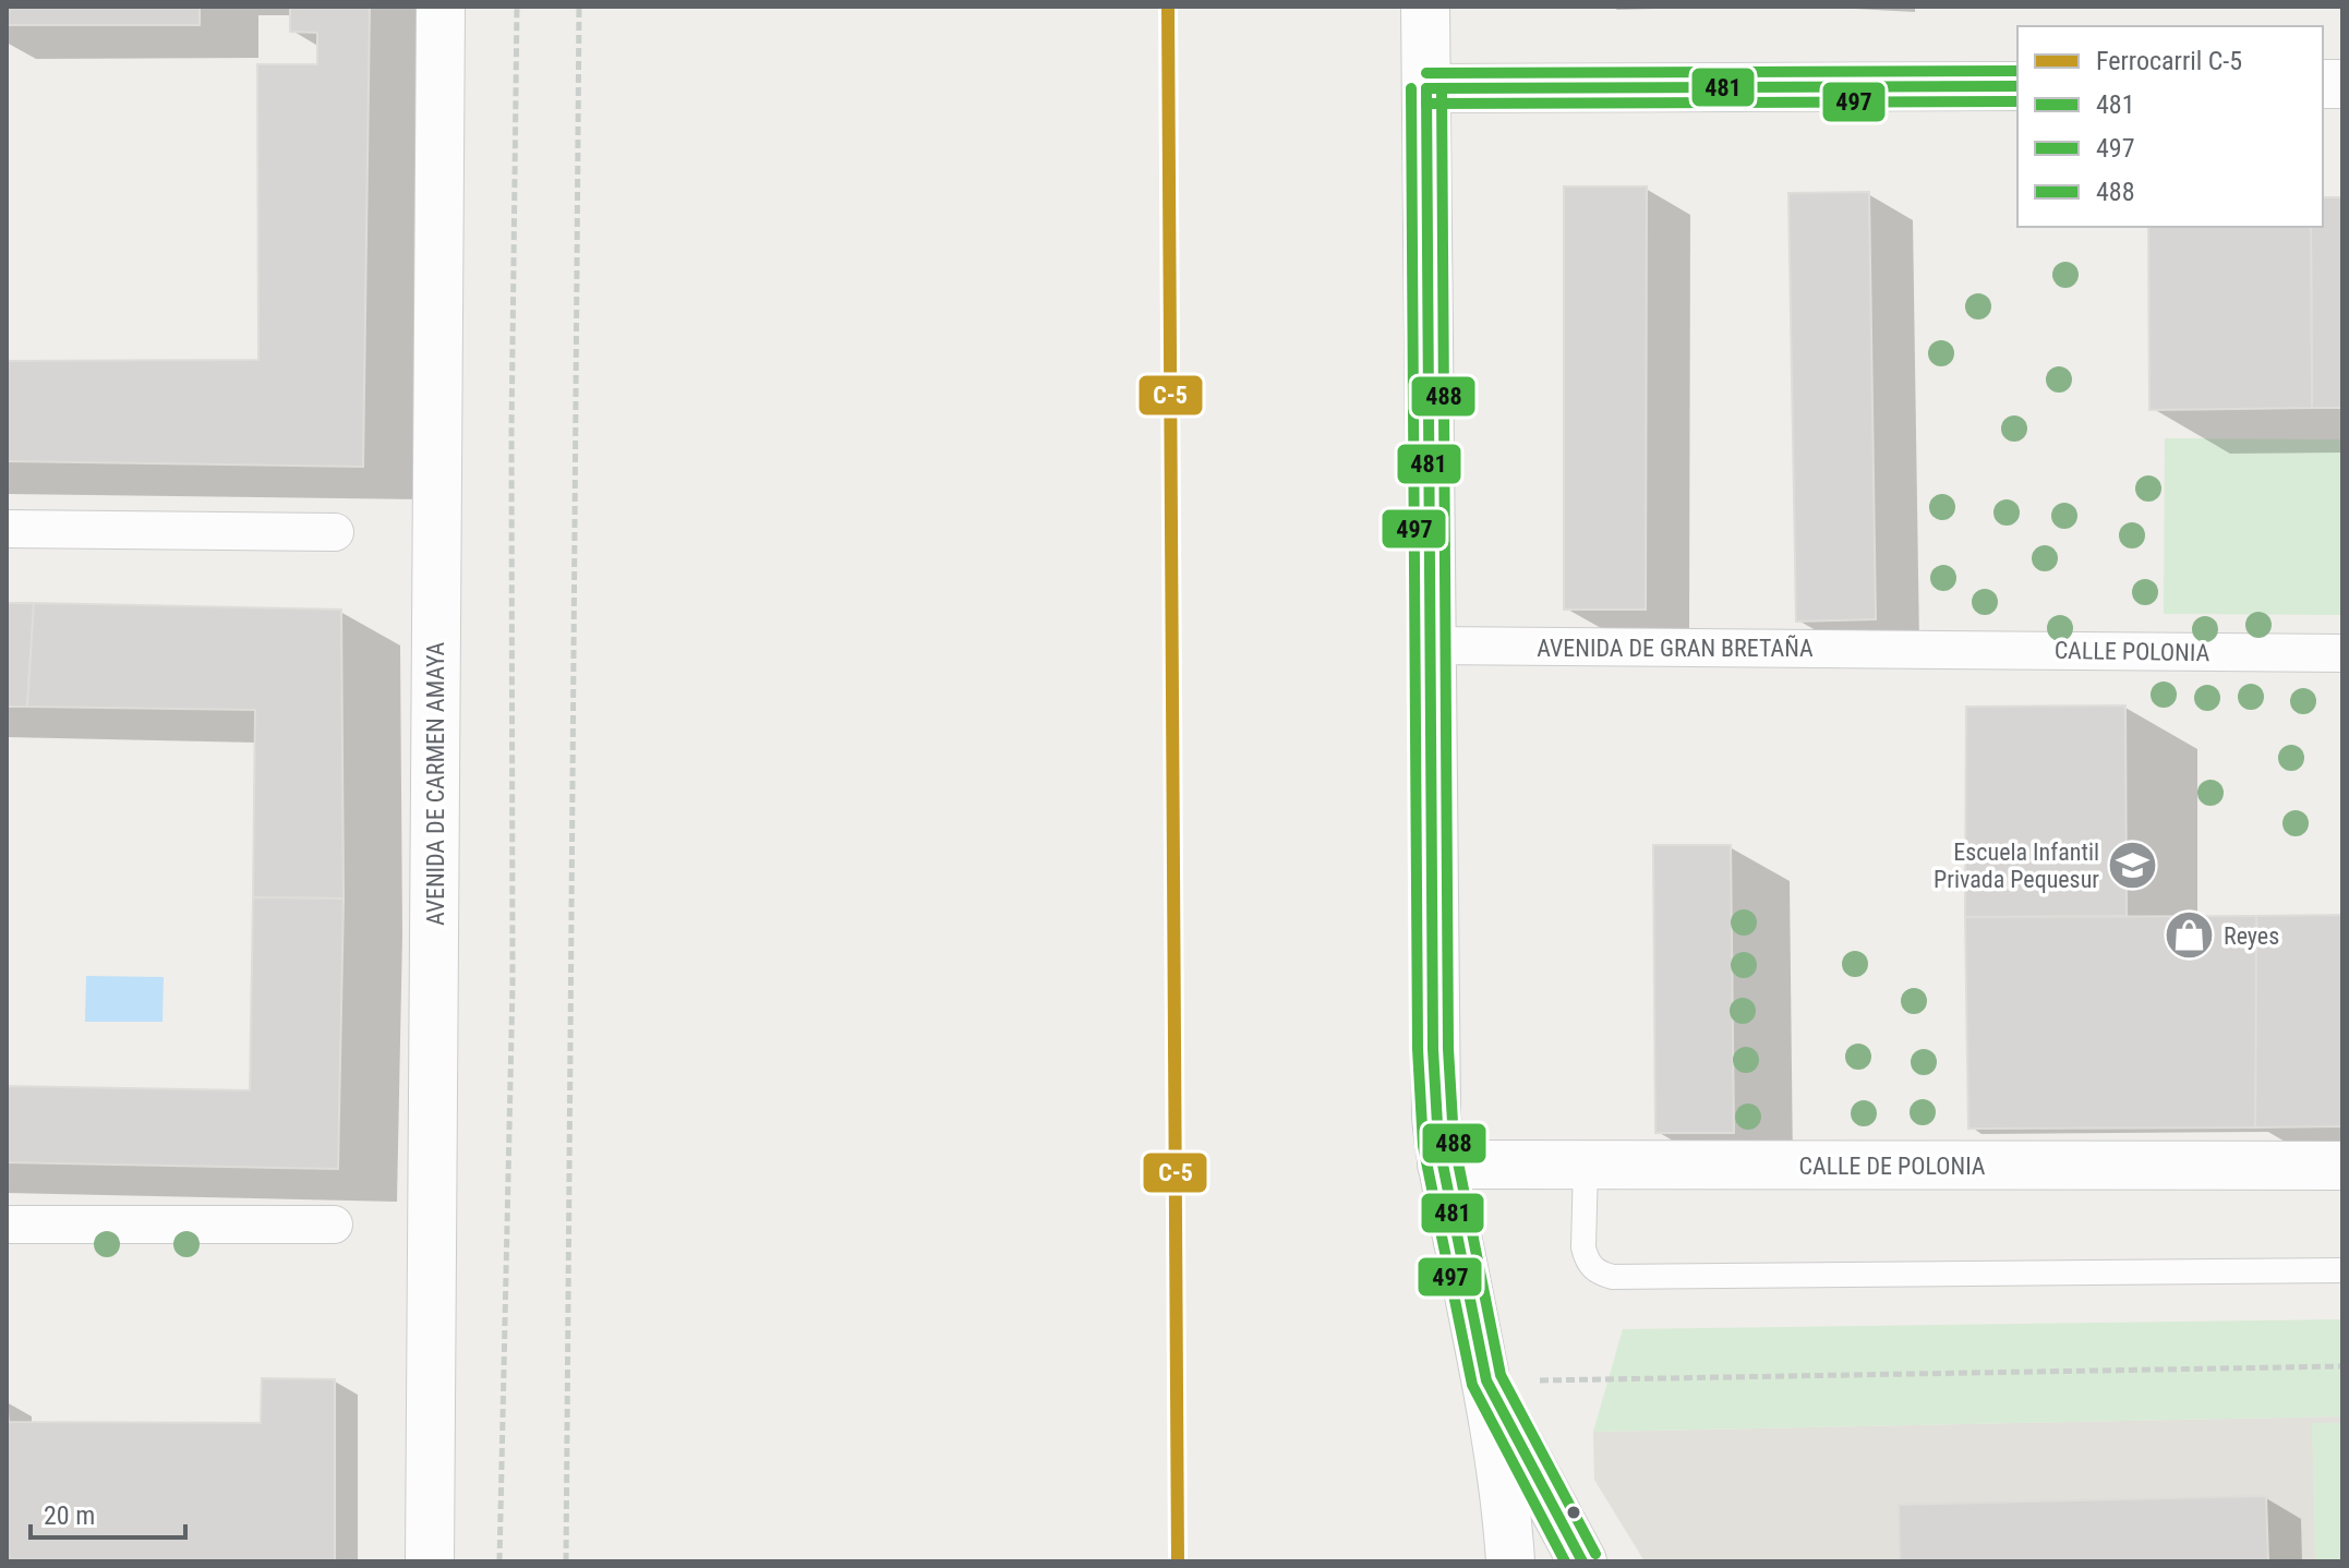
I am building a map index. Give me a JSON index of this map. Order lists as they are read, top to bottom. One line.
{"streets":{"street":["AVENIDA DE GRAN BRETAÑA","CALLE POLONIA","AVENIDA DE CARMEN AMAYA","CALLE DE POLONIA"]},"crossings":[["AVENIDA DE GRAN BRETAÑA","CALLE POLONIA"]],"places":{"school or university":["Escuela Infantil Privada Pequesur"],"shop":["Reyes"]},"lines":["rail line C-5","transit line 488","transit line 481","transit line 497"],"legend":["Ferrocarril C-5","481","497","488"],"scale_bar":"20 m"}
